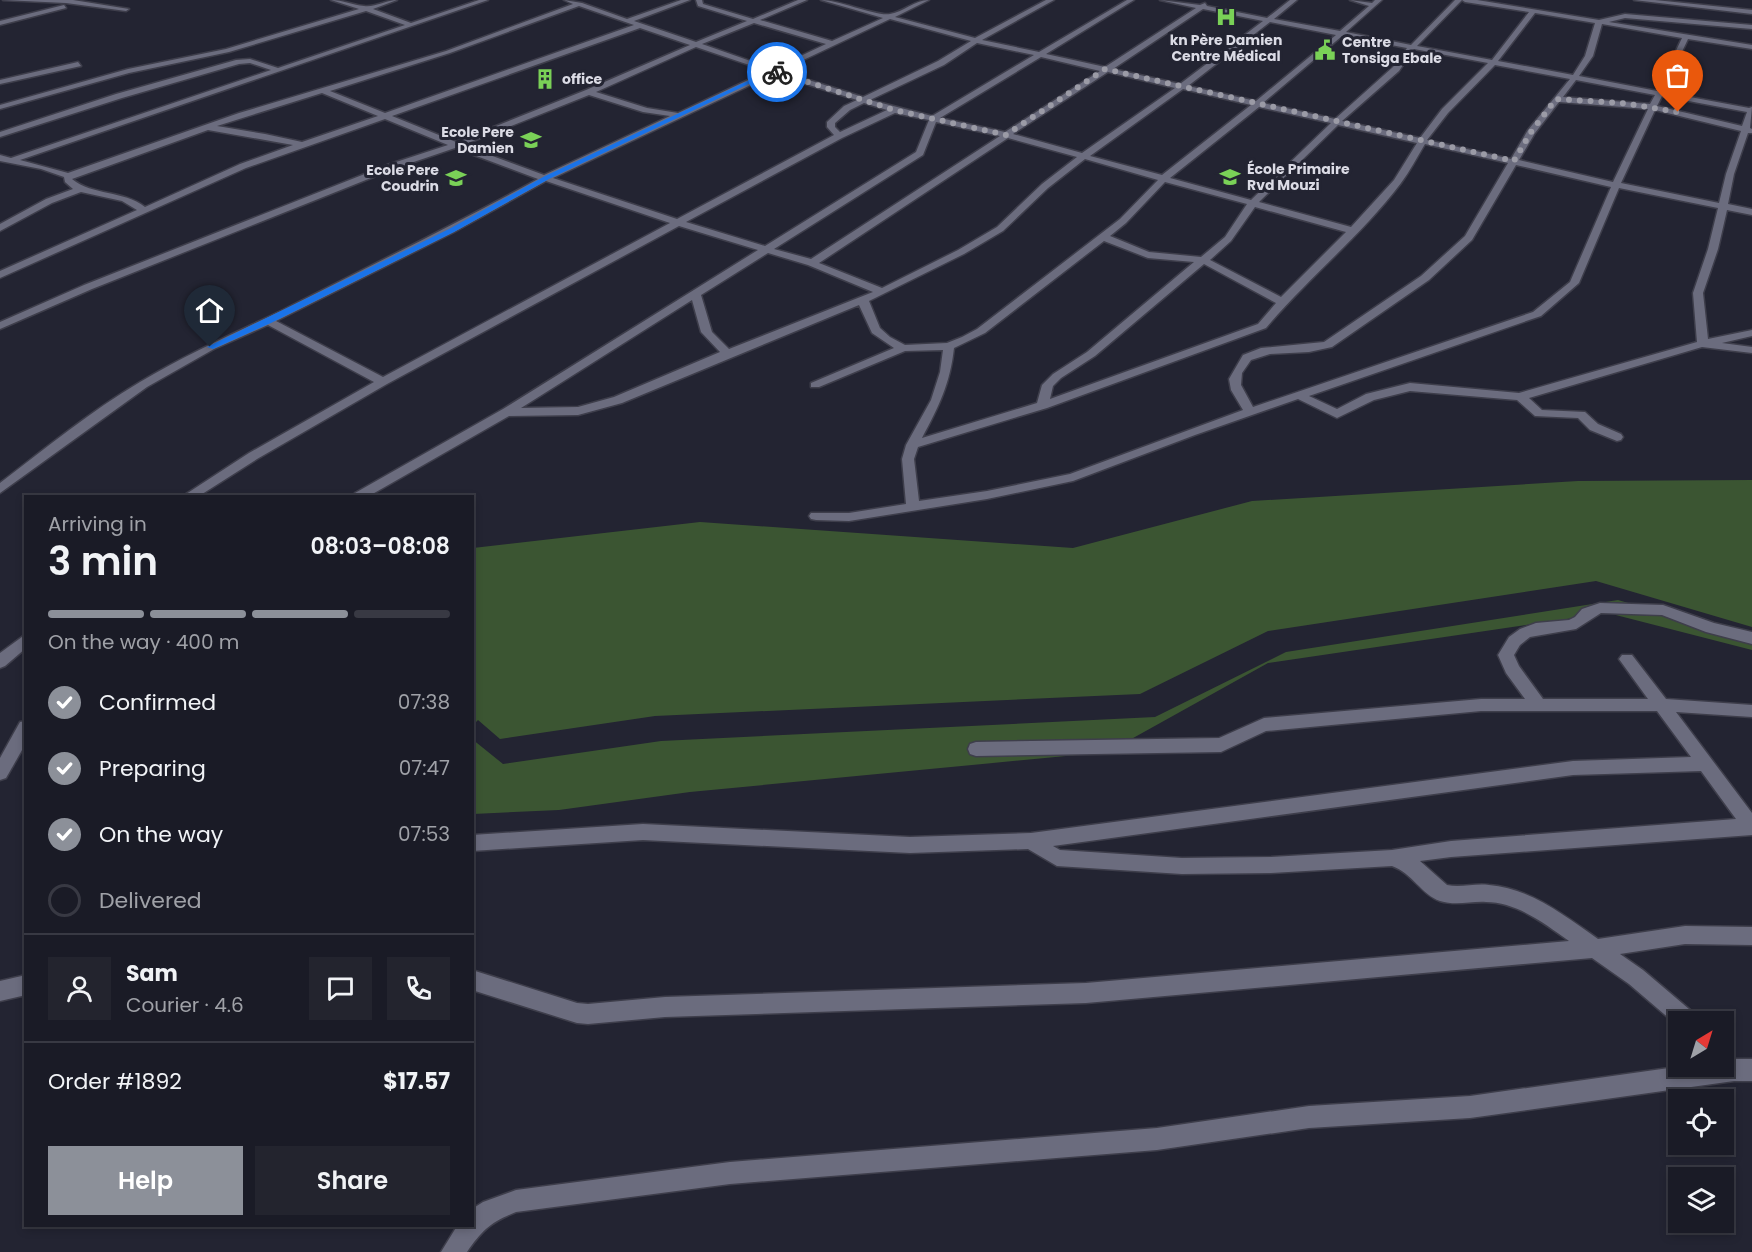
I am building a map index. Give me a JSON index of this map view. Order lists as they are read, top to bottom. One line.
{"places":{"hospital":["kn Père Damien Centre Médical"],"public building":["Centre Tonsiga Ebale"],"building":["office"],"school or university":["Ecole Pere Damien","École Primaire Rvd Mouzi","Ecole Pere Coudrin"]},"north":"top right","page":{"heading":["3 min","Arriving in","08:03–08:08"],"panel":["Sam","Courier · 4.6","Order #1892","$17.57"],"bar":"On the way · 400 m","list":[["Confirmed","07:38"],["Preparing","07:47"],["On the way","07:53"],"Delivered"],"buttons":["Help","Share"]}}
